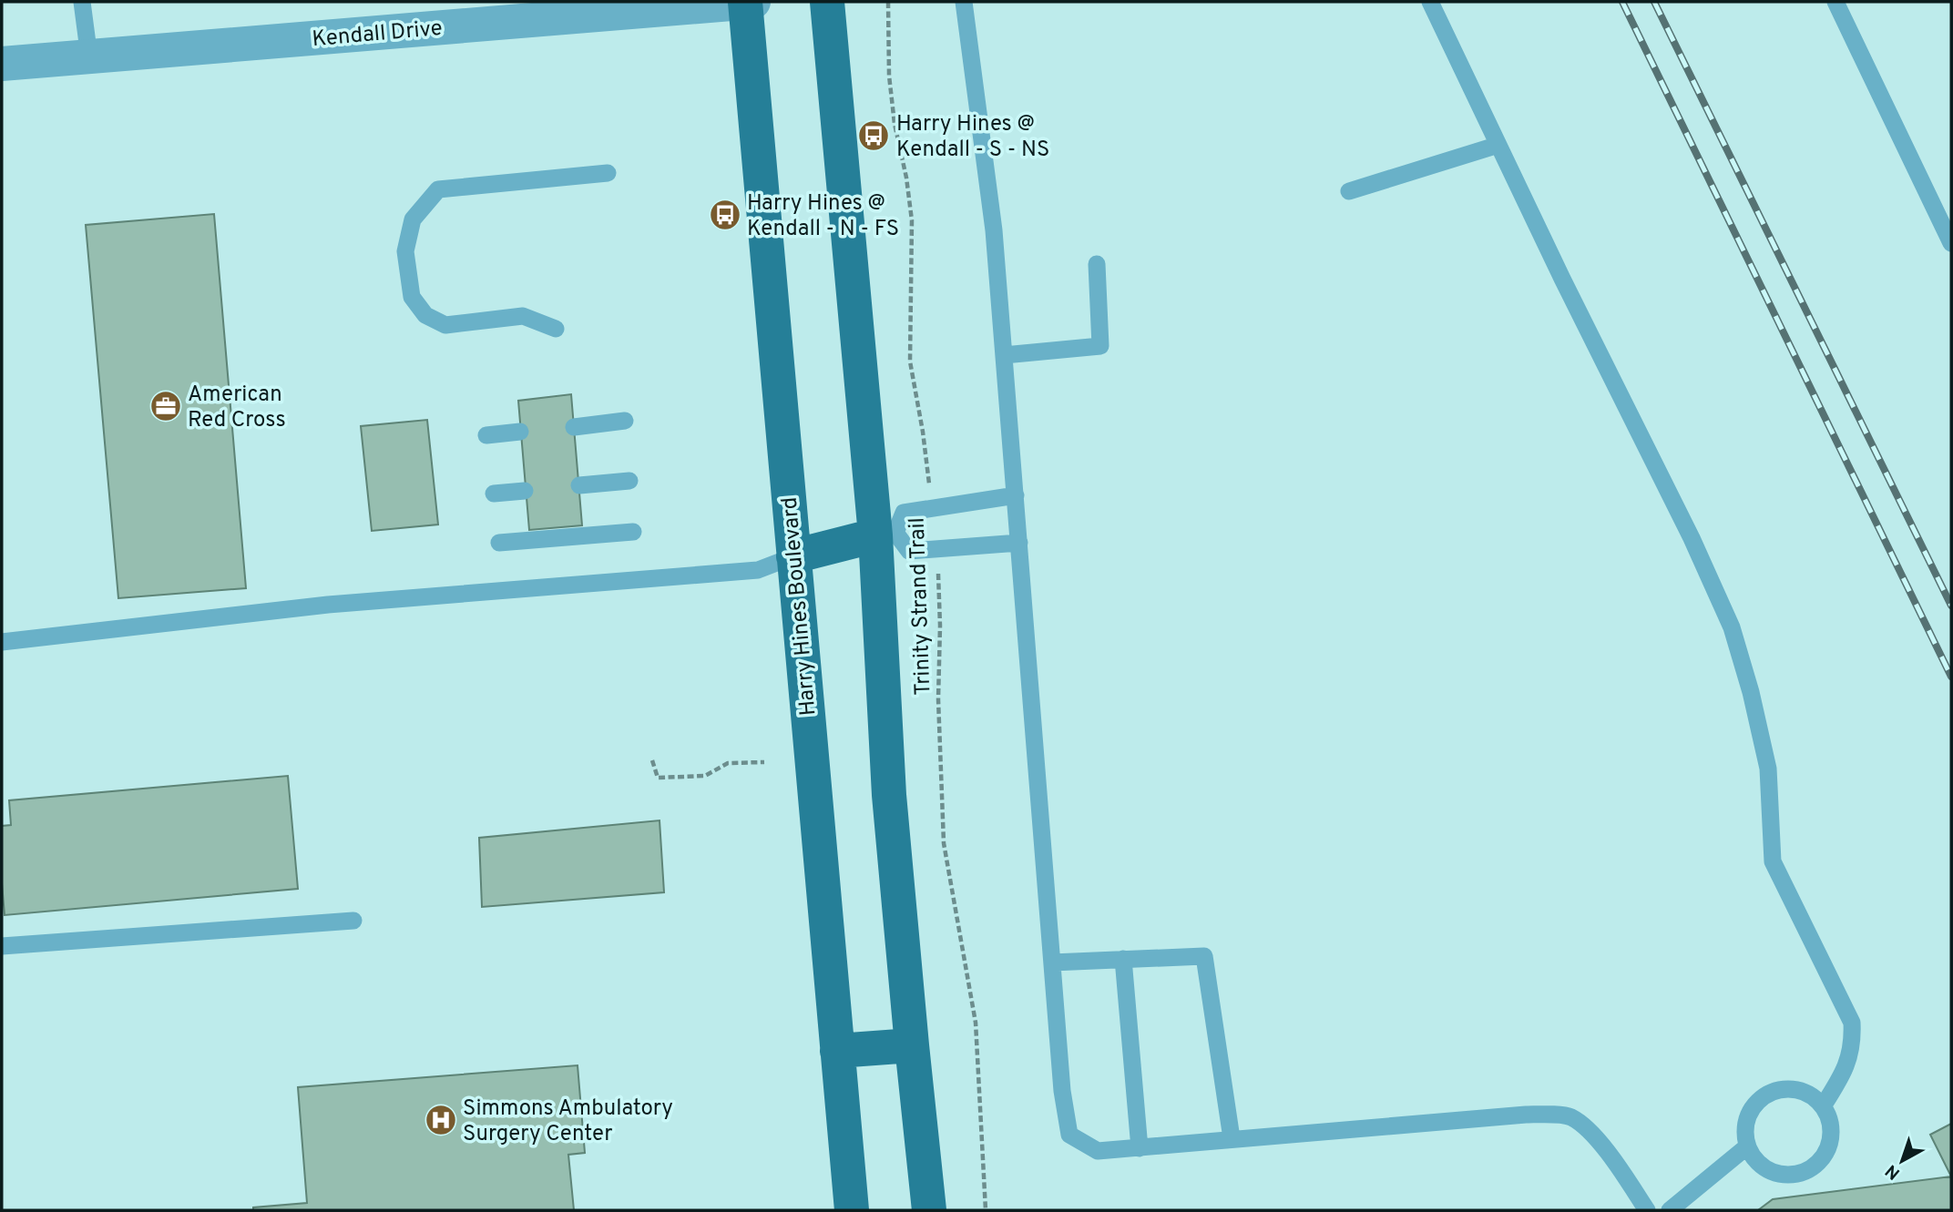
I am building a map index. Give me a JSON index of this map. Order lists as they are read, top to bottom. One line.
{"streets":{"main road":["Harry Hines Boulevard"],"street":["Kendall Drive"],"path":["Trinity Strand Trail"]},"crossings":[["Kendall Drive","Harry Hines Boulevard"]],"places":{"bus stop":["Harry Hines @ Kendall - S - NS","Harry Hines @ Kendall - N - FS"],"office":["American Red Cross"],"hospital":["Simmons Ambulatory Surgery Center"]},"north":"bottom left"}
